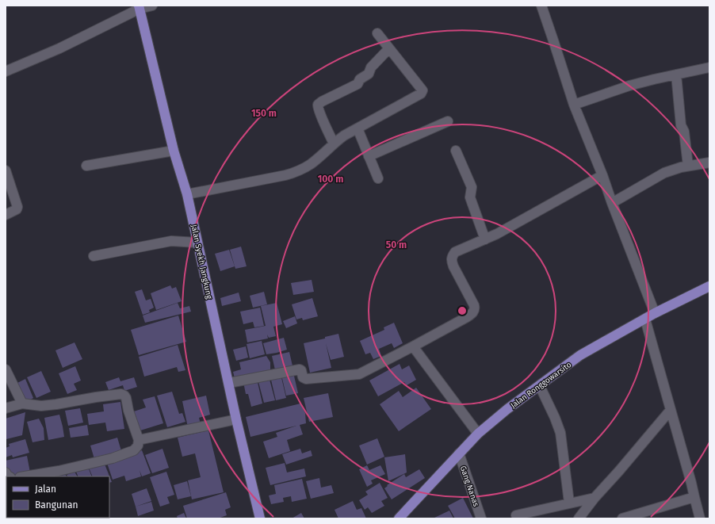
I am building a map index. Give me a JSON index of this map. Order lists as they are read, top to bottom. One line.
{"streets":{"main road":["Jalan Syekh Jangkung","Jalan Ronggowarsito"],"street":["Gang Nanas"]},"crossings":[["Jalan Ronggowarsito","Gang Nanas"]],"legend":["Jalan","Bangunan"],"rings":["150 m","100 m","50 m"]}
